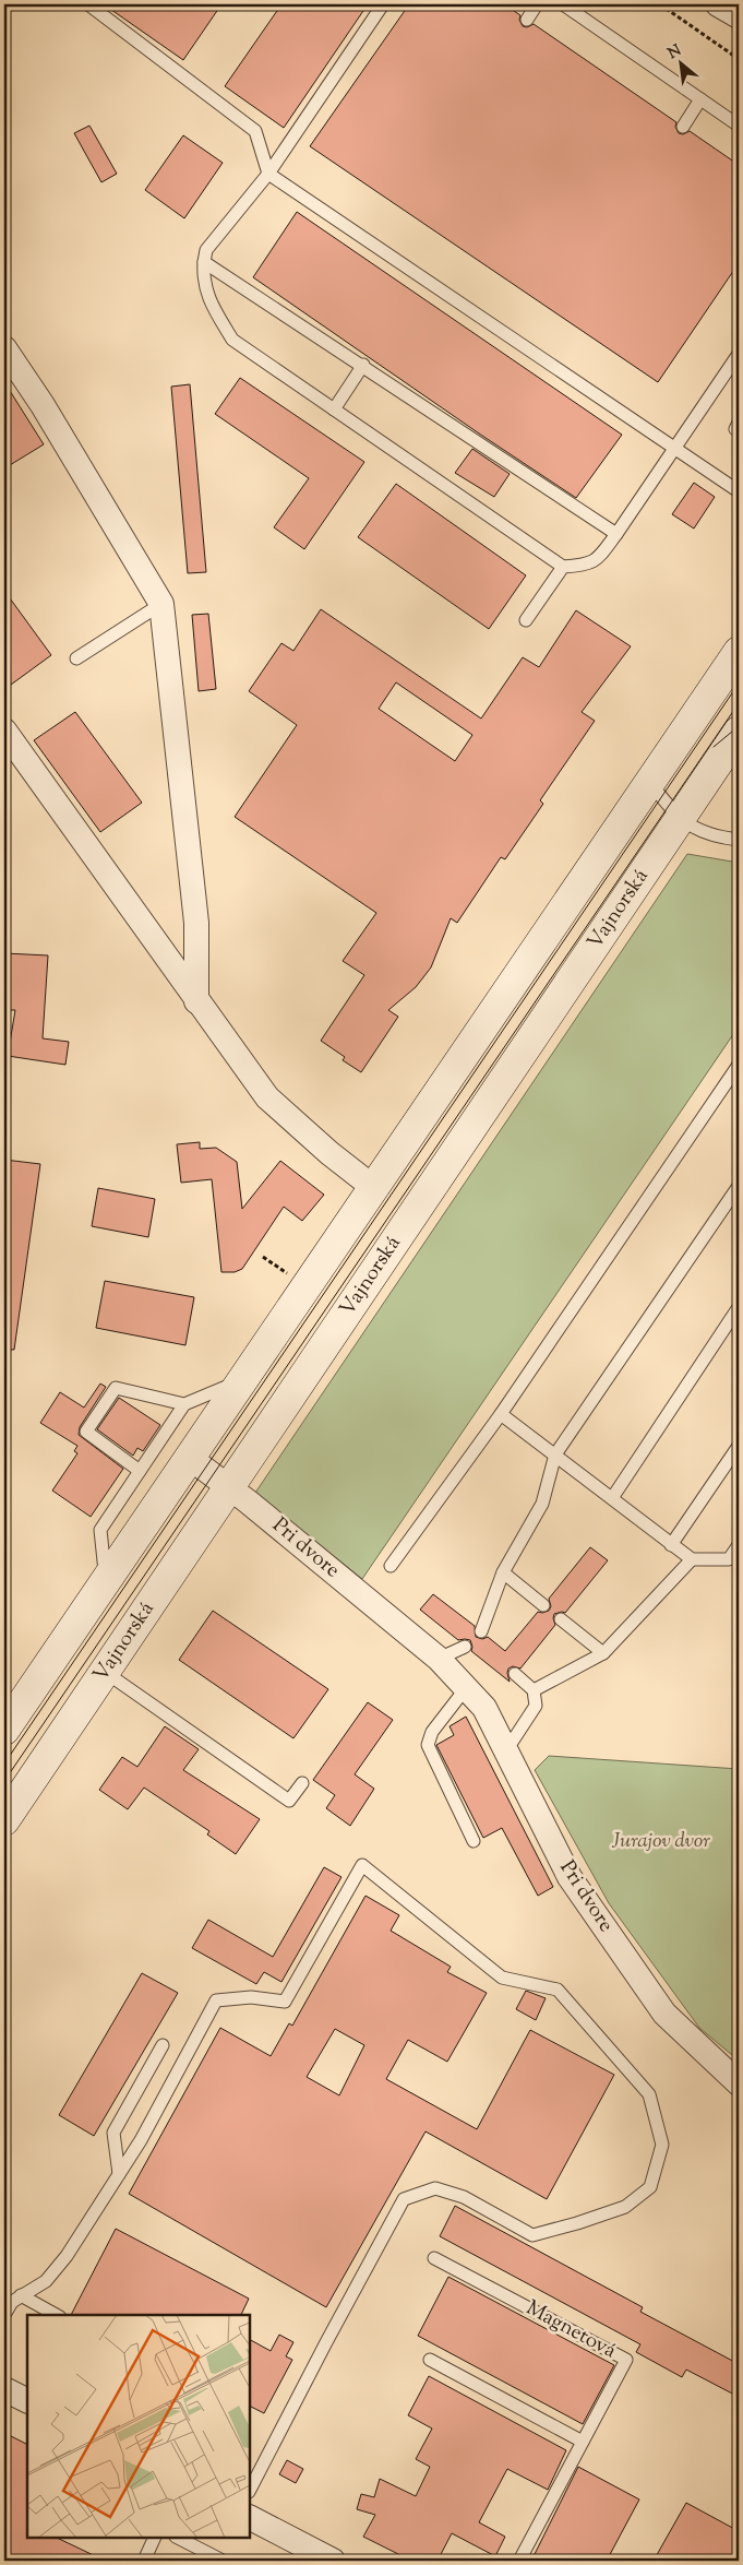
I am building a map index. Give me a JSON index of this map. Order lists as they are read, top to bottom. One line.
{"streets":{"main road":["Vajnorská"],"street":["Pri dvore"],"lane":["Magnetová"]},"crossings":[["Vajnorská","Pri dvore"]],"parks":["Jurajov dvor"],"north":"top left"}
